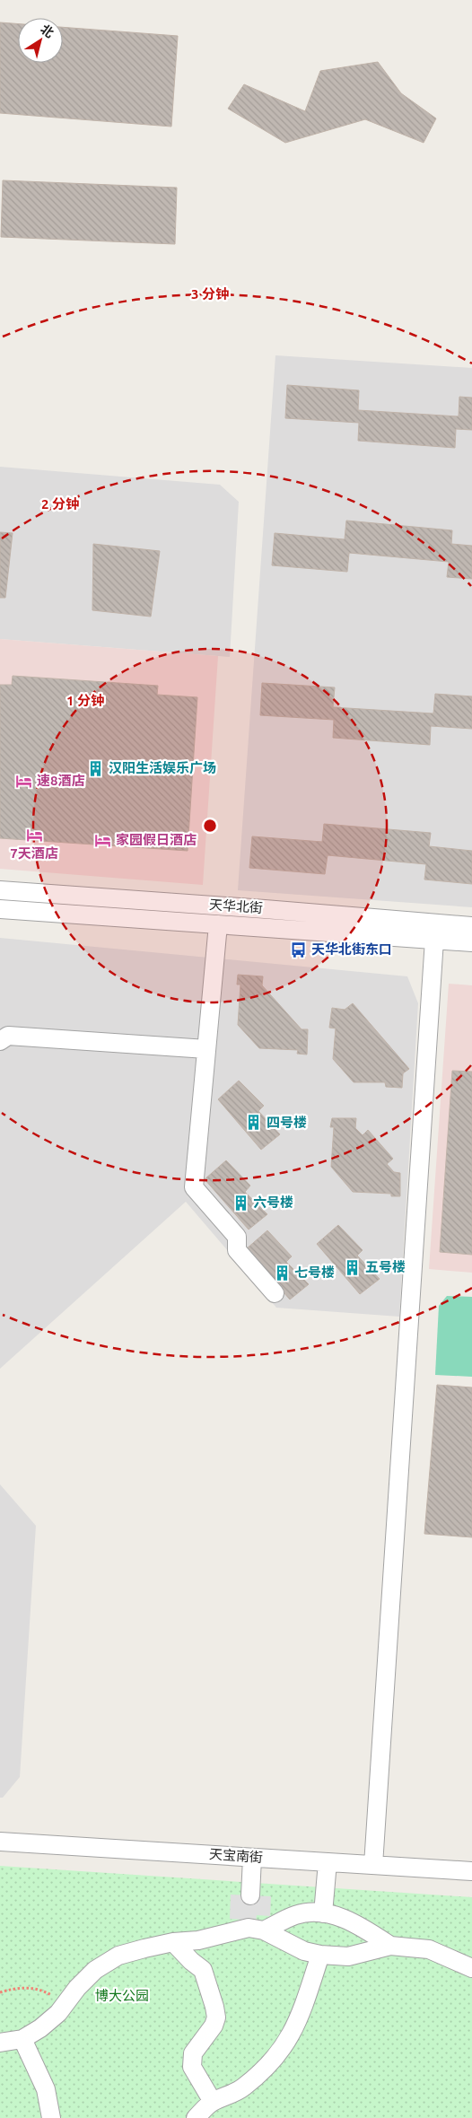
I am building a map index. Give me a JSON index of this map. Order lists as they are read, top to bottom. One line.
{"streets":{"street":["天华北街","天宝南街"]},"parks":["博大公园"],"places":{"building":["汉阳生活娱乐广场","四号楼","六号楼","五号楼","七号楼"],"hotel":["速8酒店","7天酒店","家园假日酒店"],"bus stop":["天华北街东口"]},"north":"top right","rings":["3 分钟","2 分钟","1 分钟"]}
